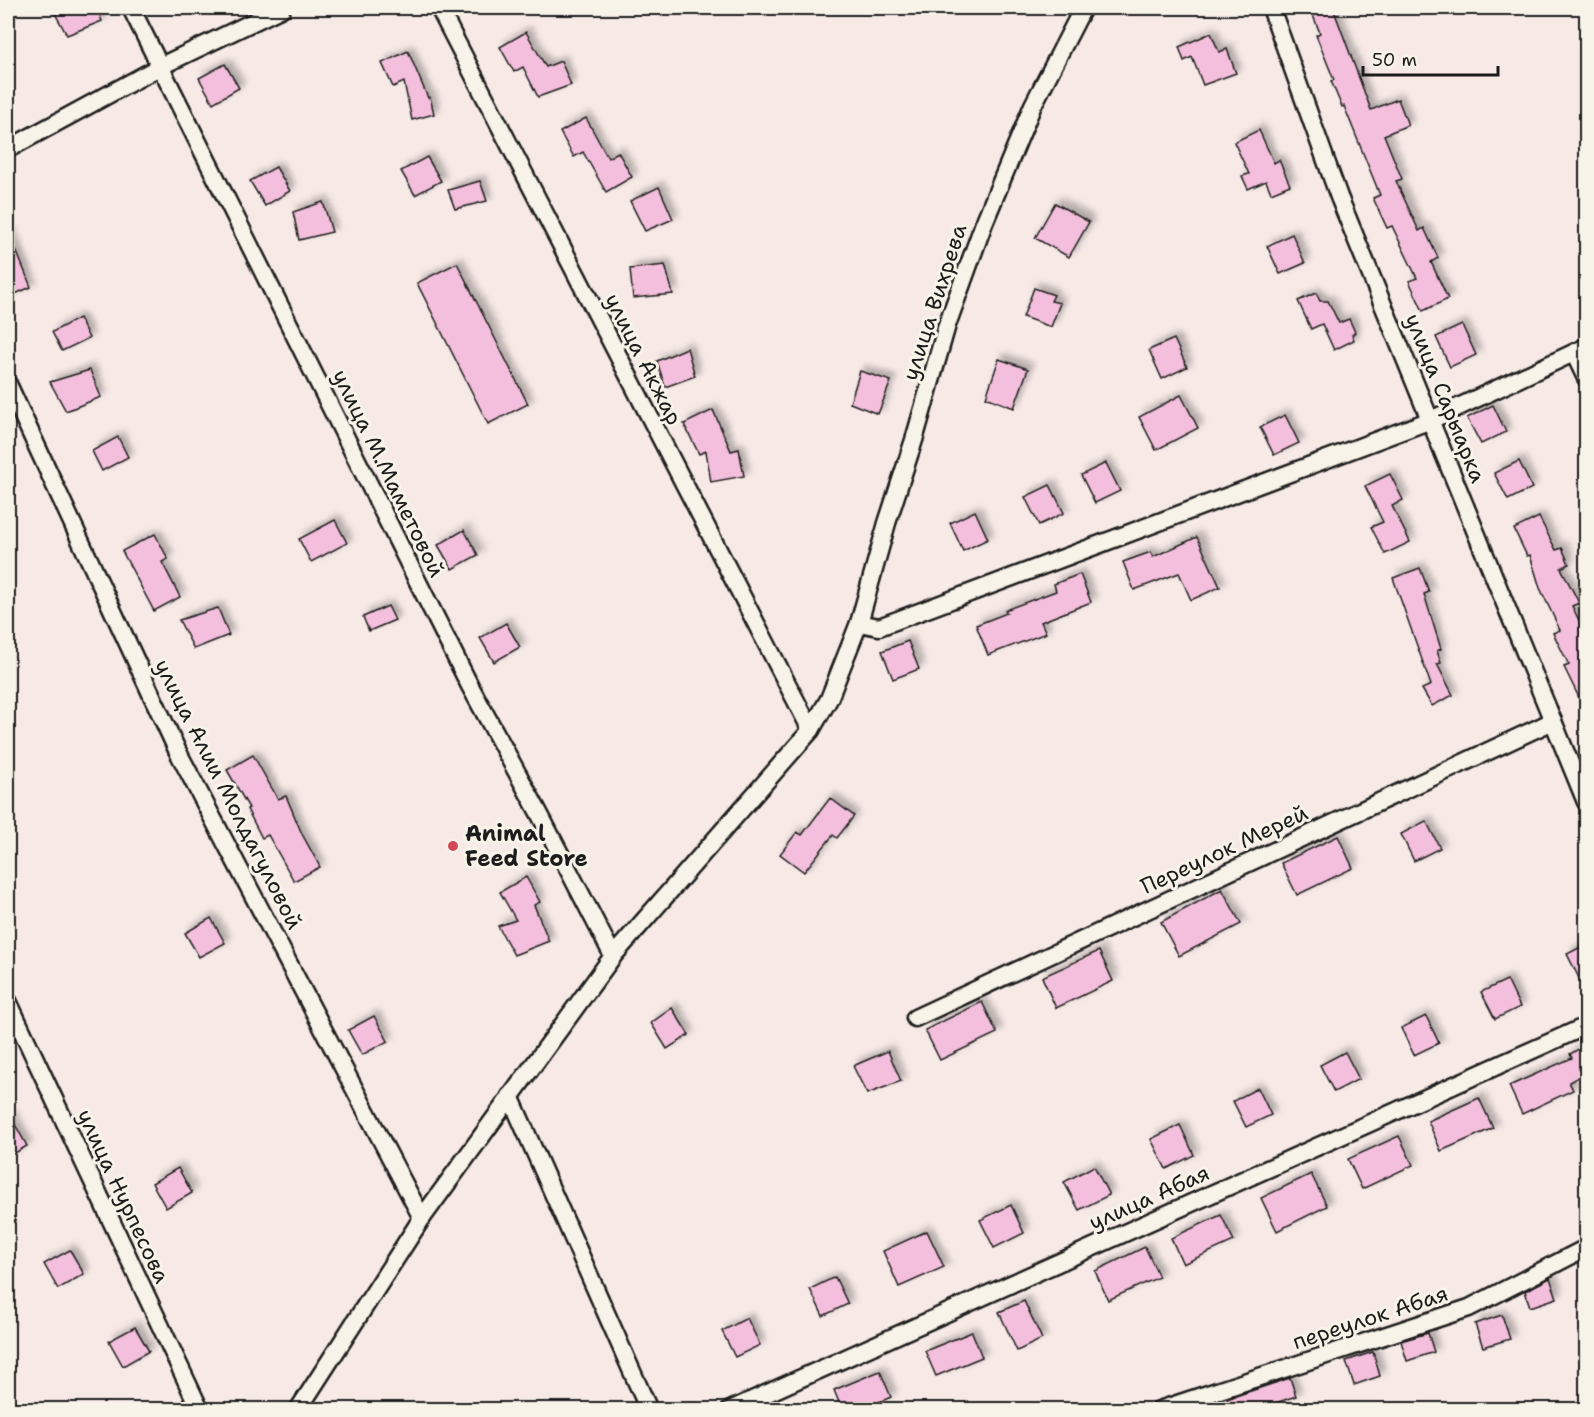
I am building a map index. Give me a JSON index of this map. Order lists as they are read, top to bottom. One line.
{"streets":{"street":["улица Вихрева","улица Акжар","улица Сарыарка","улица М.Маметовой","улица Алии Молдагуловой","Переулок Мерей","улица Нурпесова","улица Абая","переулок Абая"]},"crossings":[["улица Вихрева","улица Акжар"],["улица Вихрева","улица М.Маметовой"],["улица Вихрева","улица Алии Молдагуловой"],["улица Сарыарка","Переулок Мерей"]],"places":["Animal Feed Store"],"scale_bar":"50 m"}
